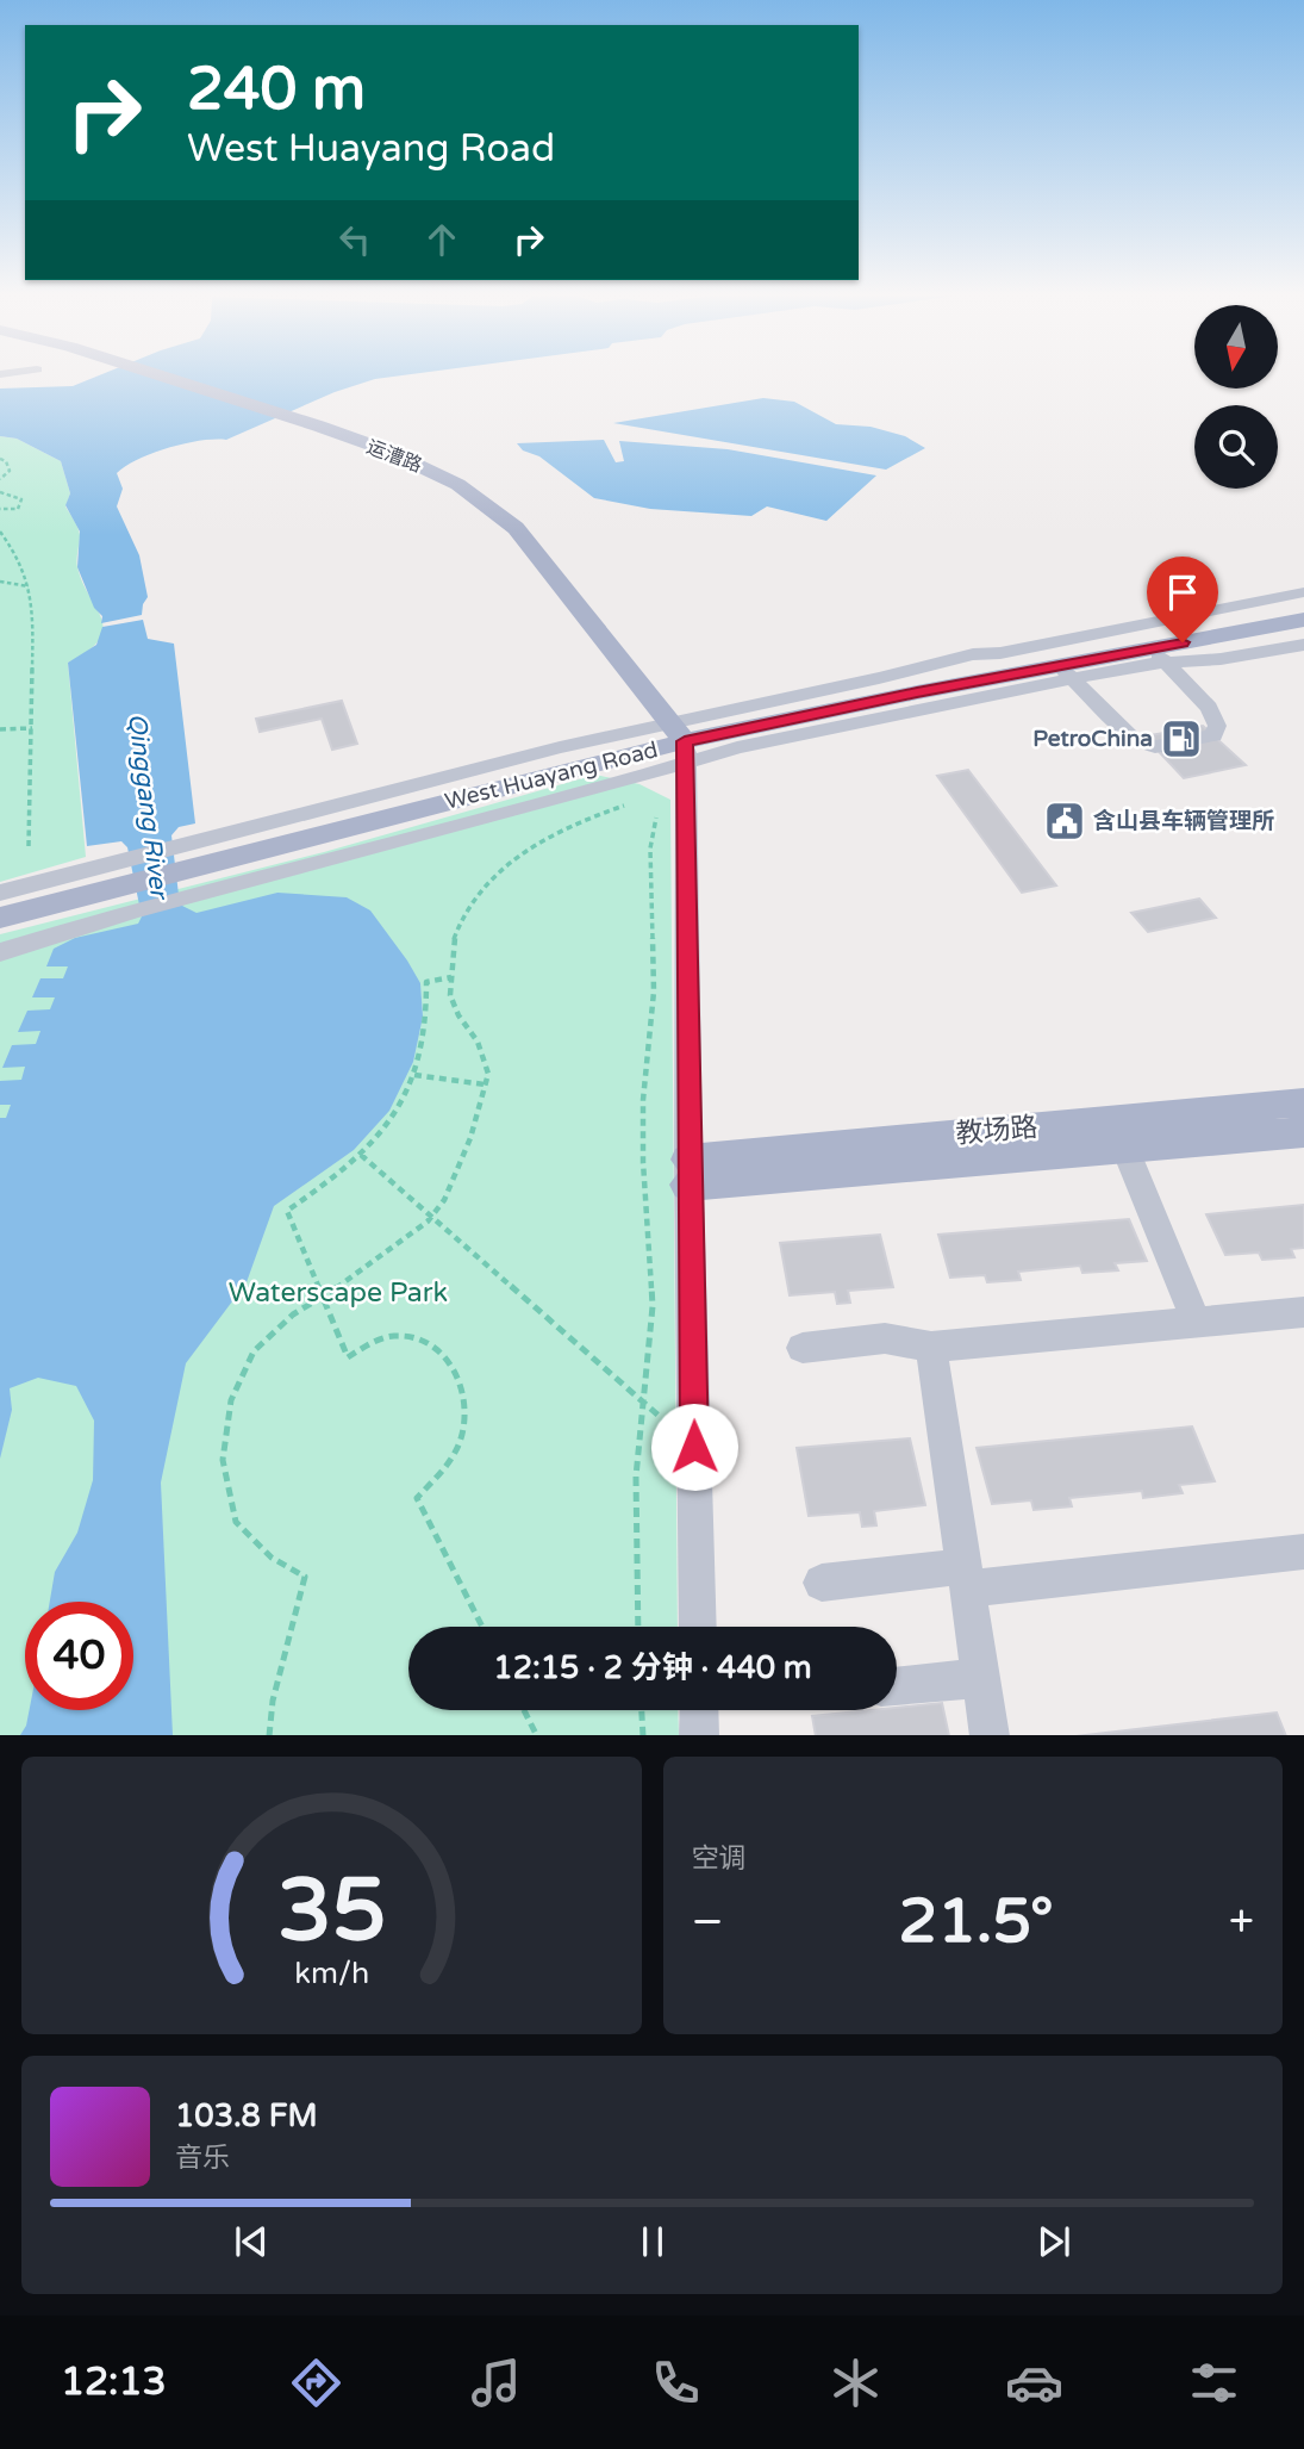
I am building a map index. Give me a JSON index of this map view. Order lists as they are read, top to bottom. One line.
{"streets":{"main road":["运漕路","West Huayang Road","教场路"]},"crossings":[["运漕路","West Huayang Road"]],"water":["Qinggang River"],"parks":["Waterscape Park"],"places":{"fuel station":["PetroChina"],"public building":["含山县车辆管理所"]},"north":"bottom","page":{"turn":["240 m","West Huayang Road"],"limit":"40","trip":"12:15 · 2 分钟 · 440 m","tile":"空调","heat":["−","21.5°","+"],"song":["103.8 FM","音乐"],"tabs":"12:13","gauge":["35","km/h"]}}
